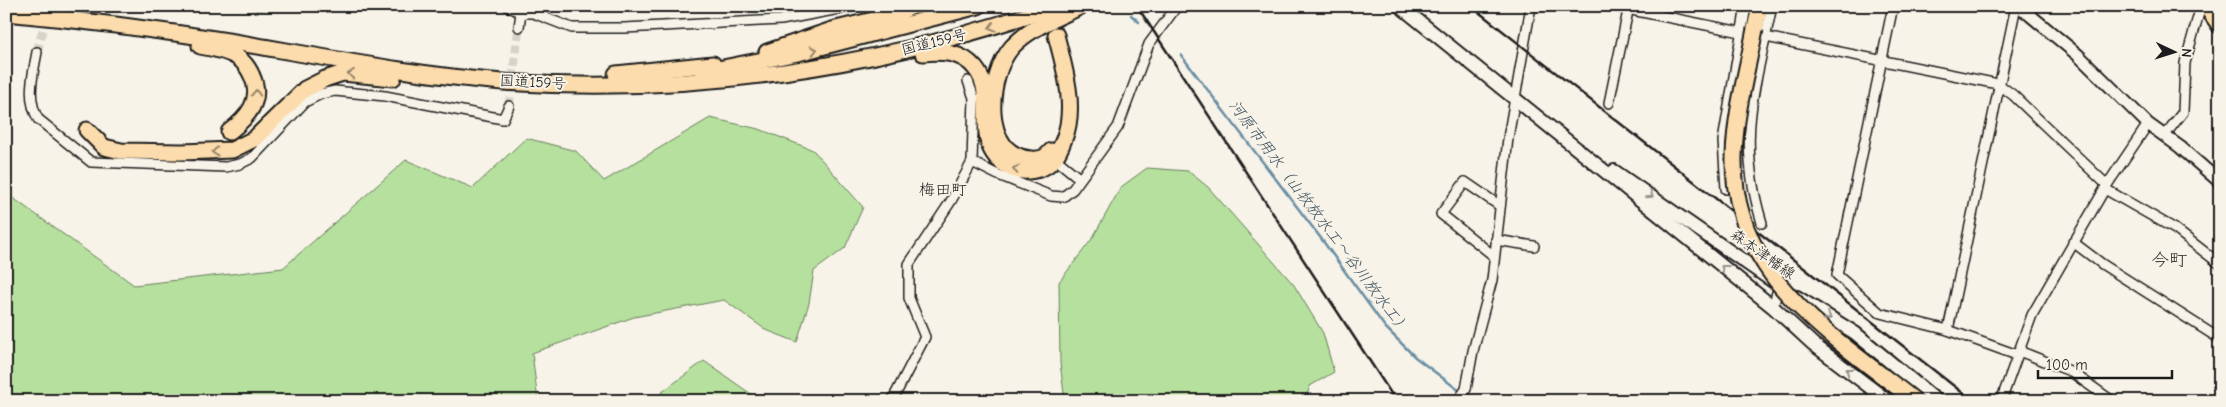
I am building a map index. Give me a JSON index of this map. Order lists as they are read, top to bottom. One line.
{"streets":{"highway":["国道159号"],"main road":["森本津幡線"]},"districts":["梅田町","今町"],"water":["河原市用水（山牧放水工～谷川放水工）"],"scale_bar":"100 m","north":"right"}
